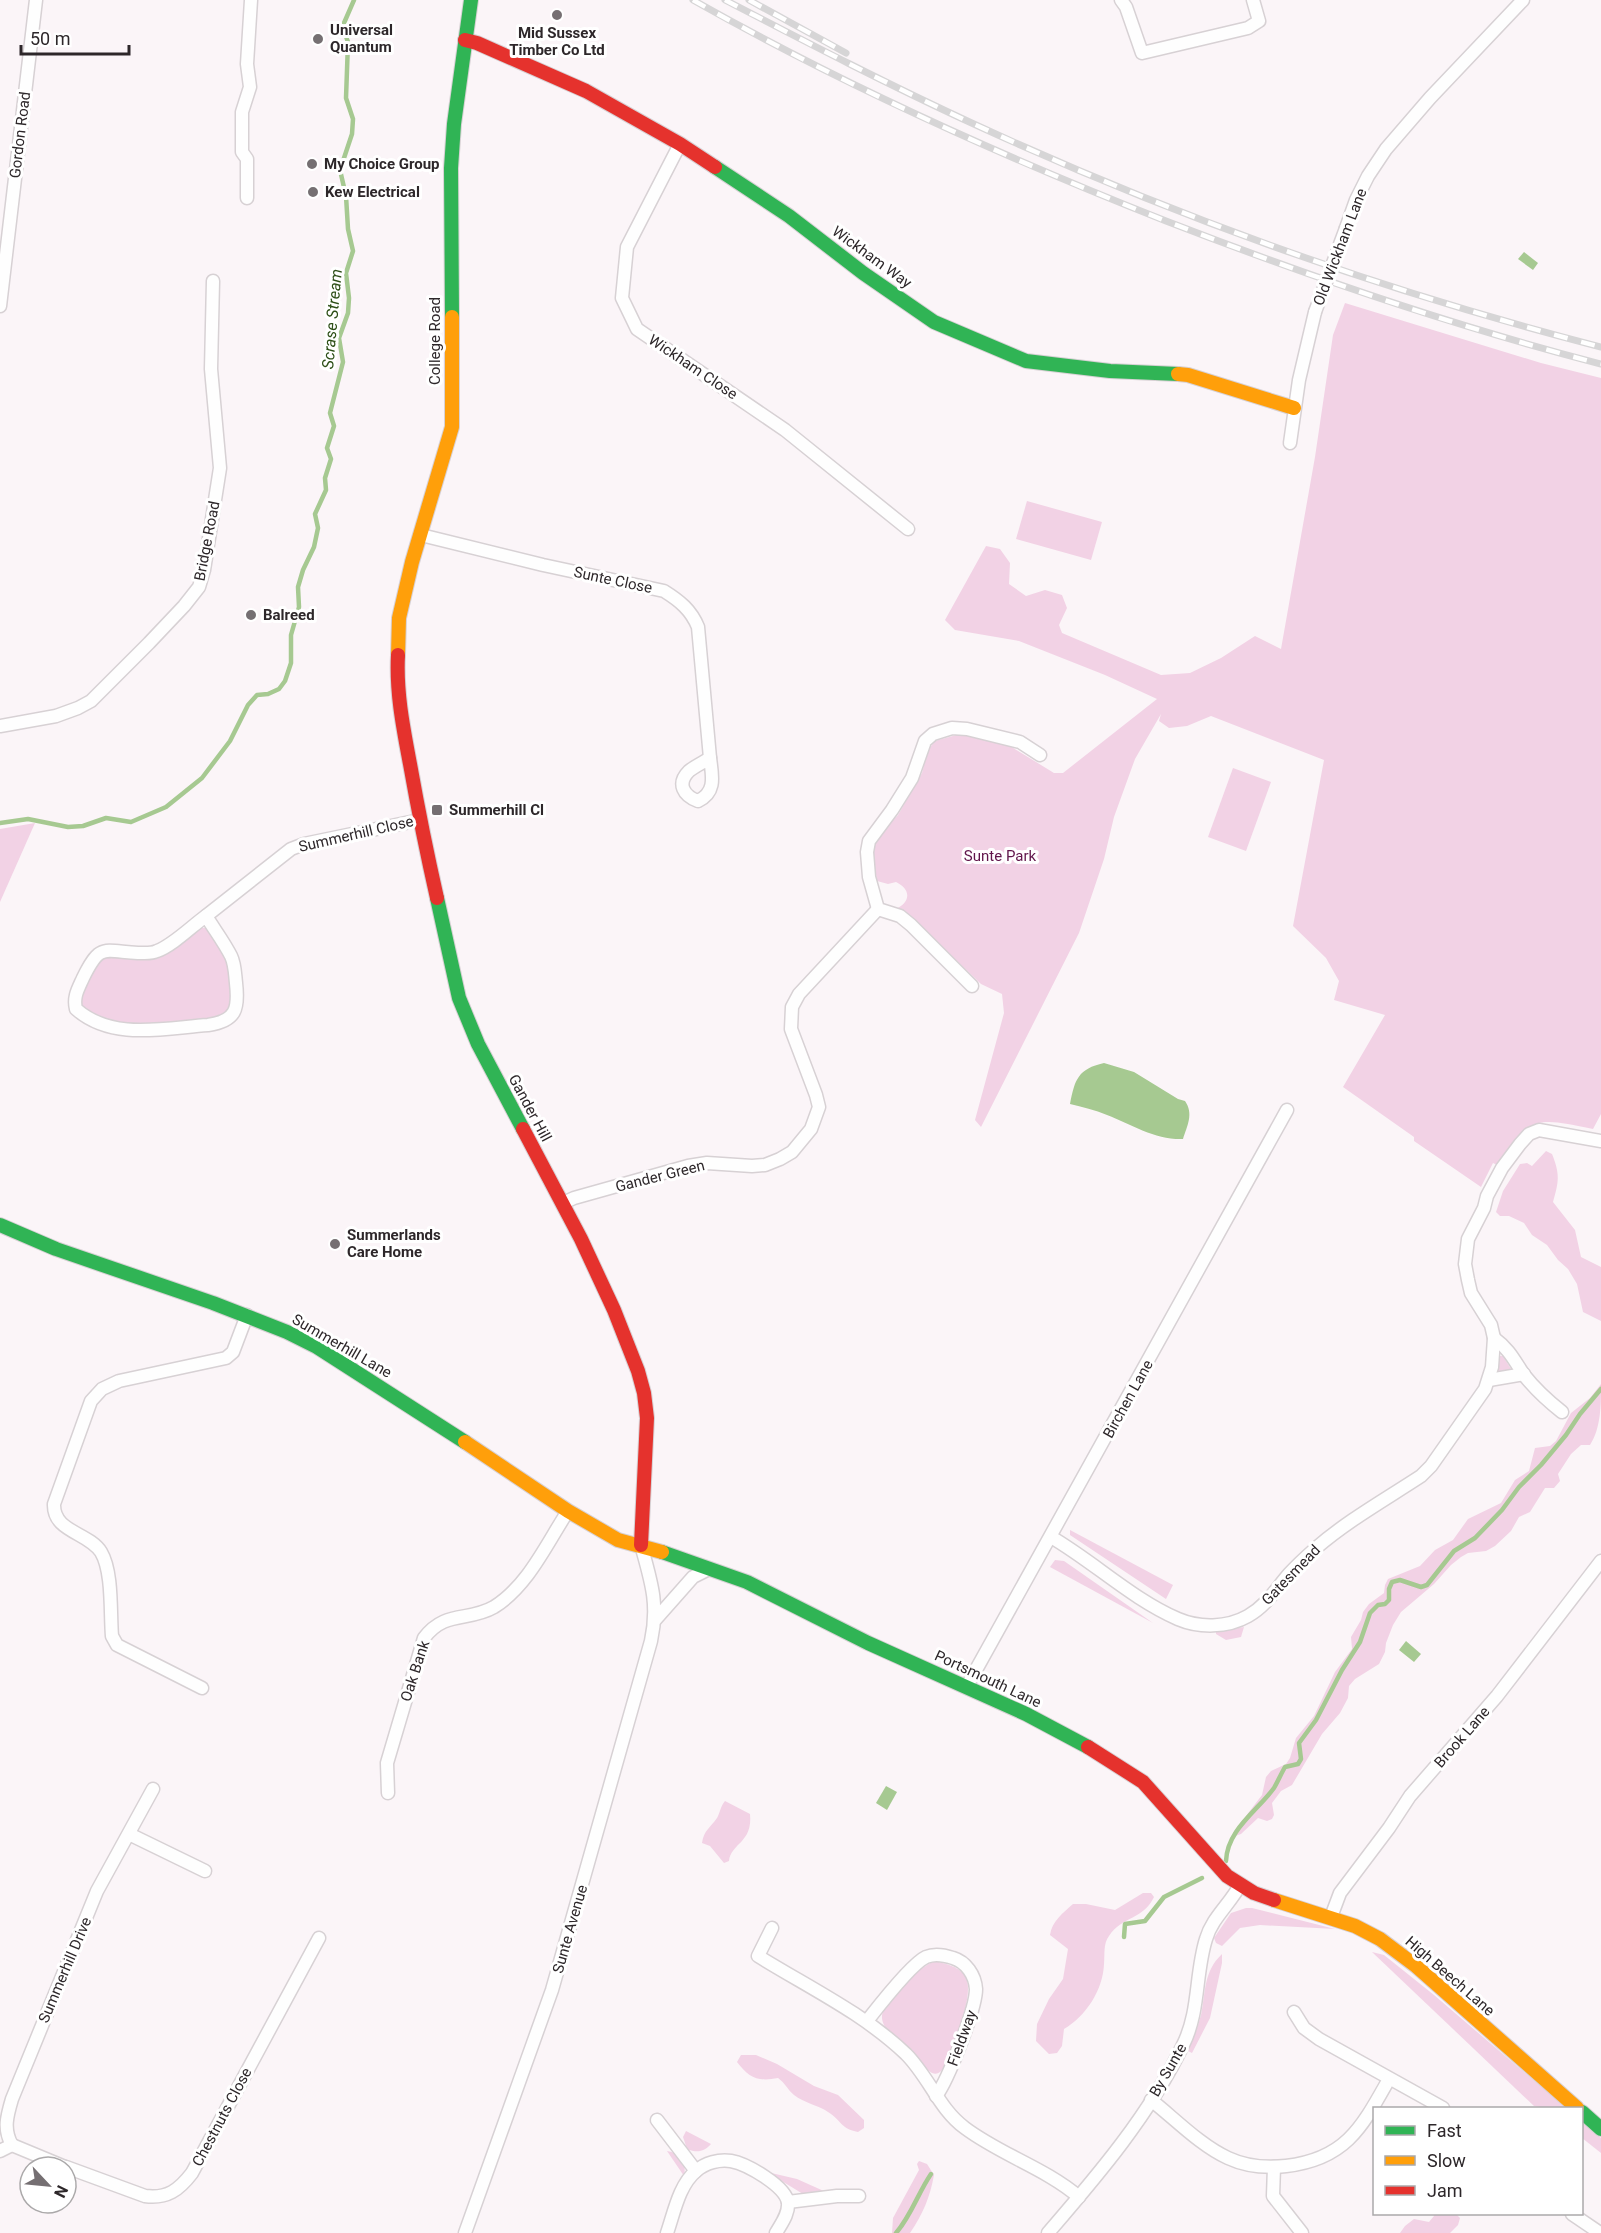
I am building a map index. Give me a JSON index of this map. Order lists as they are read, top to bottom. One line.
{"streets":{"street":["Gordon Road","Old Wickham Lane","Wickham Way","College Road","Wickham Close","Bridge Road","Sunte Close","Summerhill Close","Gander Hill","Gander Green","Summerhill Lane","Birchen Lane","Gatesmead","Oak Bank","Portsmouth Lane","Brook Lane","Sunte Avenue","Summerhill Drive","High Beech Lane","Fieldway","By Sunte","Chestnuts Close"]},"crossings":[["Old Wickham Lane","Wickham Way"],["Wickham Way","College Road"],["Wickham Way","Wickham Close"],["College Road","Sunte Close"],["College Road","Gander Hill"],["Summerhill Close","Gander Hill"],["Gander Hill","Gander Green"],["Gander Hill","Summerhill Lane"],["Gander Hill","Portsmouth Lane"],["Gander Hill","Sunte Avenue"],["Summerhill Lane","Oak Bank"],["Summerhill Lane","Portsmouth Lane"],["Summerhill Lane","Sunte Avenue"],["Birchen Lane","Gatesmead"],["Birchen Lane","Portsmouth Lane"],["Portsmouth Lane","Sunte Avenue"],["Portsmouth Lane","High Beech Lane"],["Portsmouth Lane","By Sunte"],["Brook Lane","High Beech Lane"],["Summerhill Drive","Chestnuts Close"]],"water":["Scrase Stream"],"parks":["Sunte Park"],"places":{"other":["Mid Sussex Timber Co Ltd","Universal Quantum","My Choice Group","Kew Electrical","Balreed","Summerlands Care Home"],"transit":["Summerhill Cl"]},"legend":["Fast","Slow","Jam"],"scale_bar":"50 m","north":"bottom right"}
